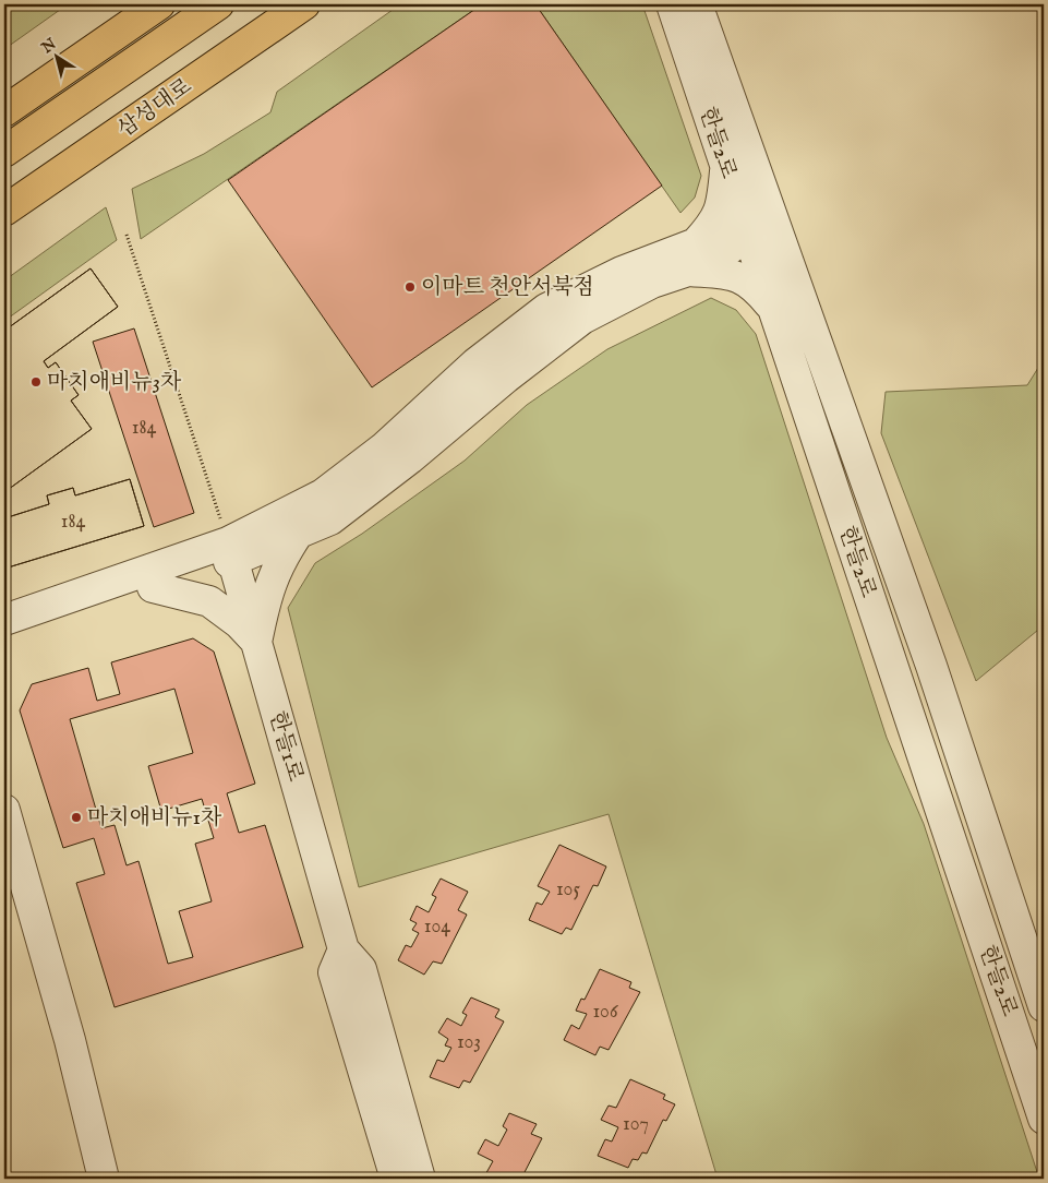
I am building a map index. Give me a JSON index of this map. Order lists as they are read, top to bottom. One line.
{"streets":{"main road":["삼성대로"],"street":["한들2로","한들1로"]},"places":["이마트 천안서북점","마치애비뉴3차","마치애비뉴1차"],"house_numbers":["184","184","105","104","106","103","107"],"north":"top left"}
